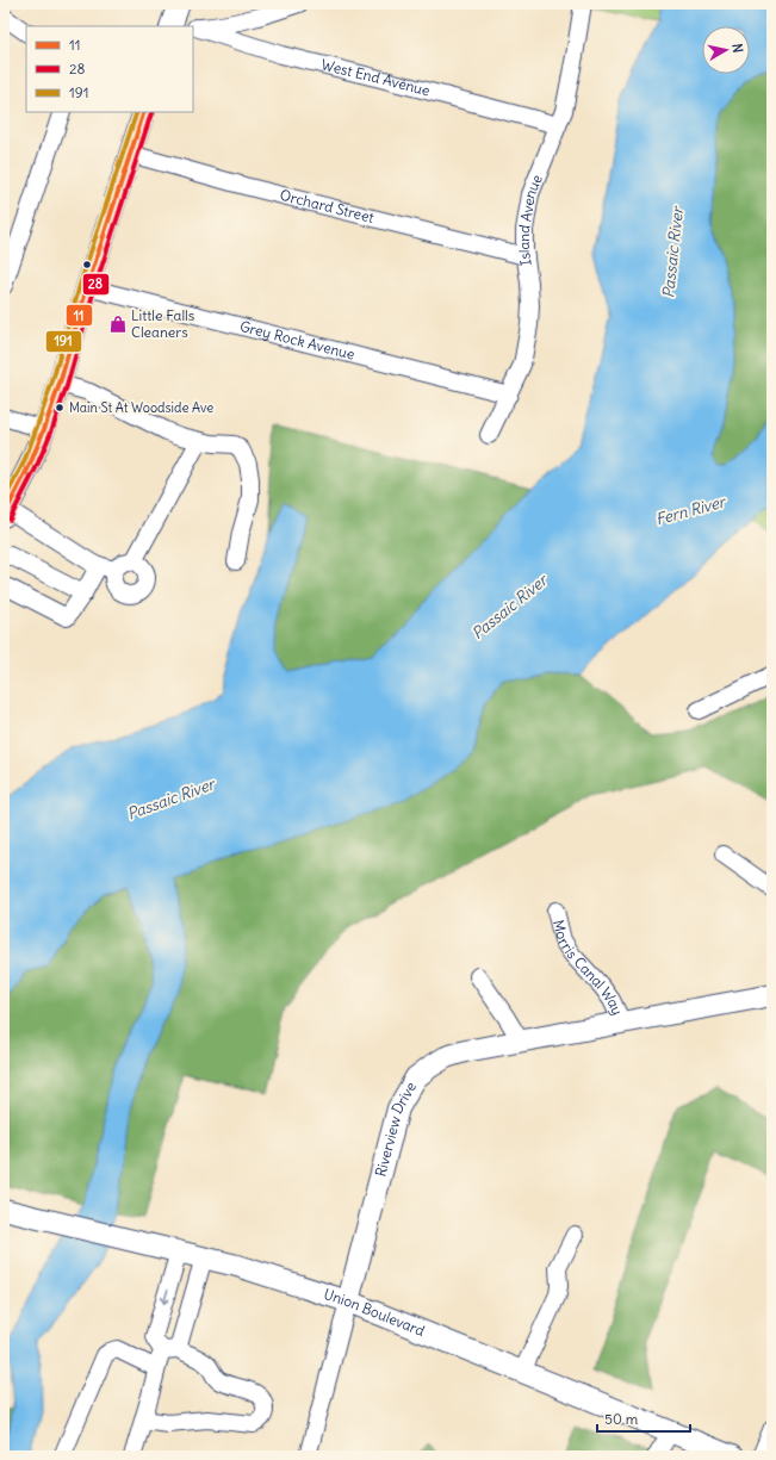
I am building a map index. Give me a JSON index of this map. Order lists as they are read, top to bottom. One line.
{"streets":{"main road":["Riverview Drive","Union Boulevard"],"street":["West End Avenue","Orchard Street","Island Avenue","Grey Rock Avenue","Morris Canal Way"]},"crossings":[["West End Avenue","Island Avenue"],["Orchard Street","Island Avenue"],["Island Avenue","Grey Rock Avenue"],["Morris Canal Way","Riverview Drive"],["Riverview Drive","Union Boulevard"]],"water":["Passaic River","Fern River"],"places":{"shop":["Little Falls Cleaners"],"other":["Main St At Woodside Ave"]},"lines":["transit line 11","transit line 191","transit line 28"],"legend":["11","28","191"],"scale_bar":"50 m","north":"right"}
